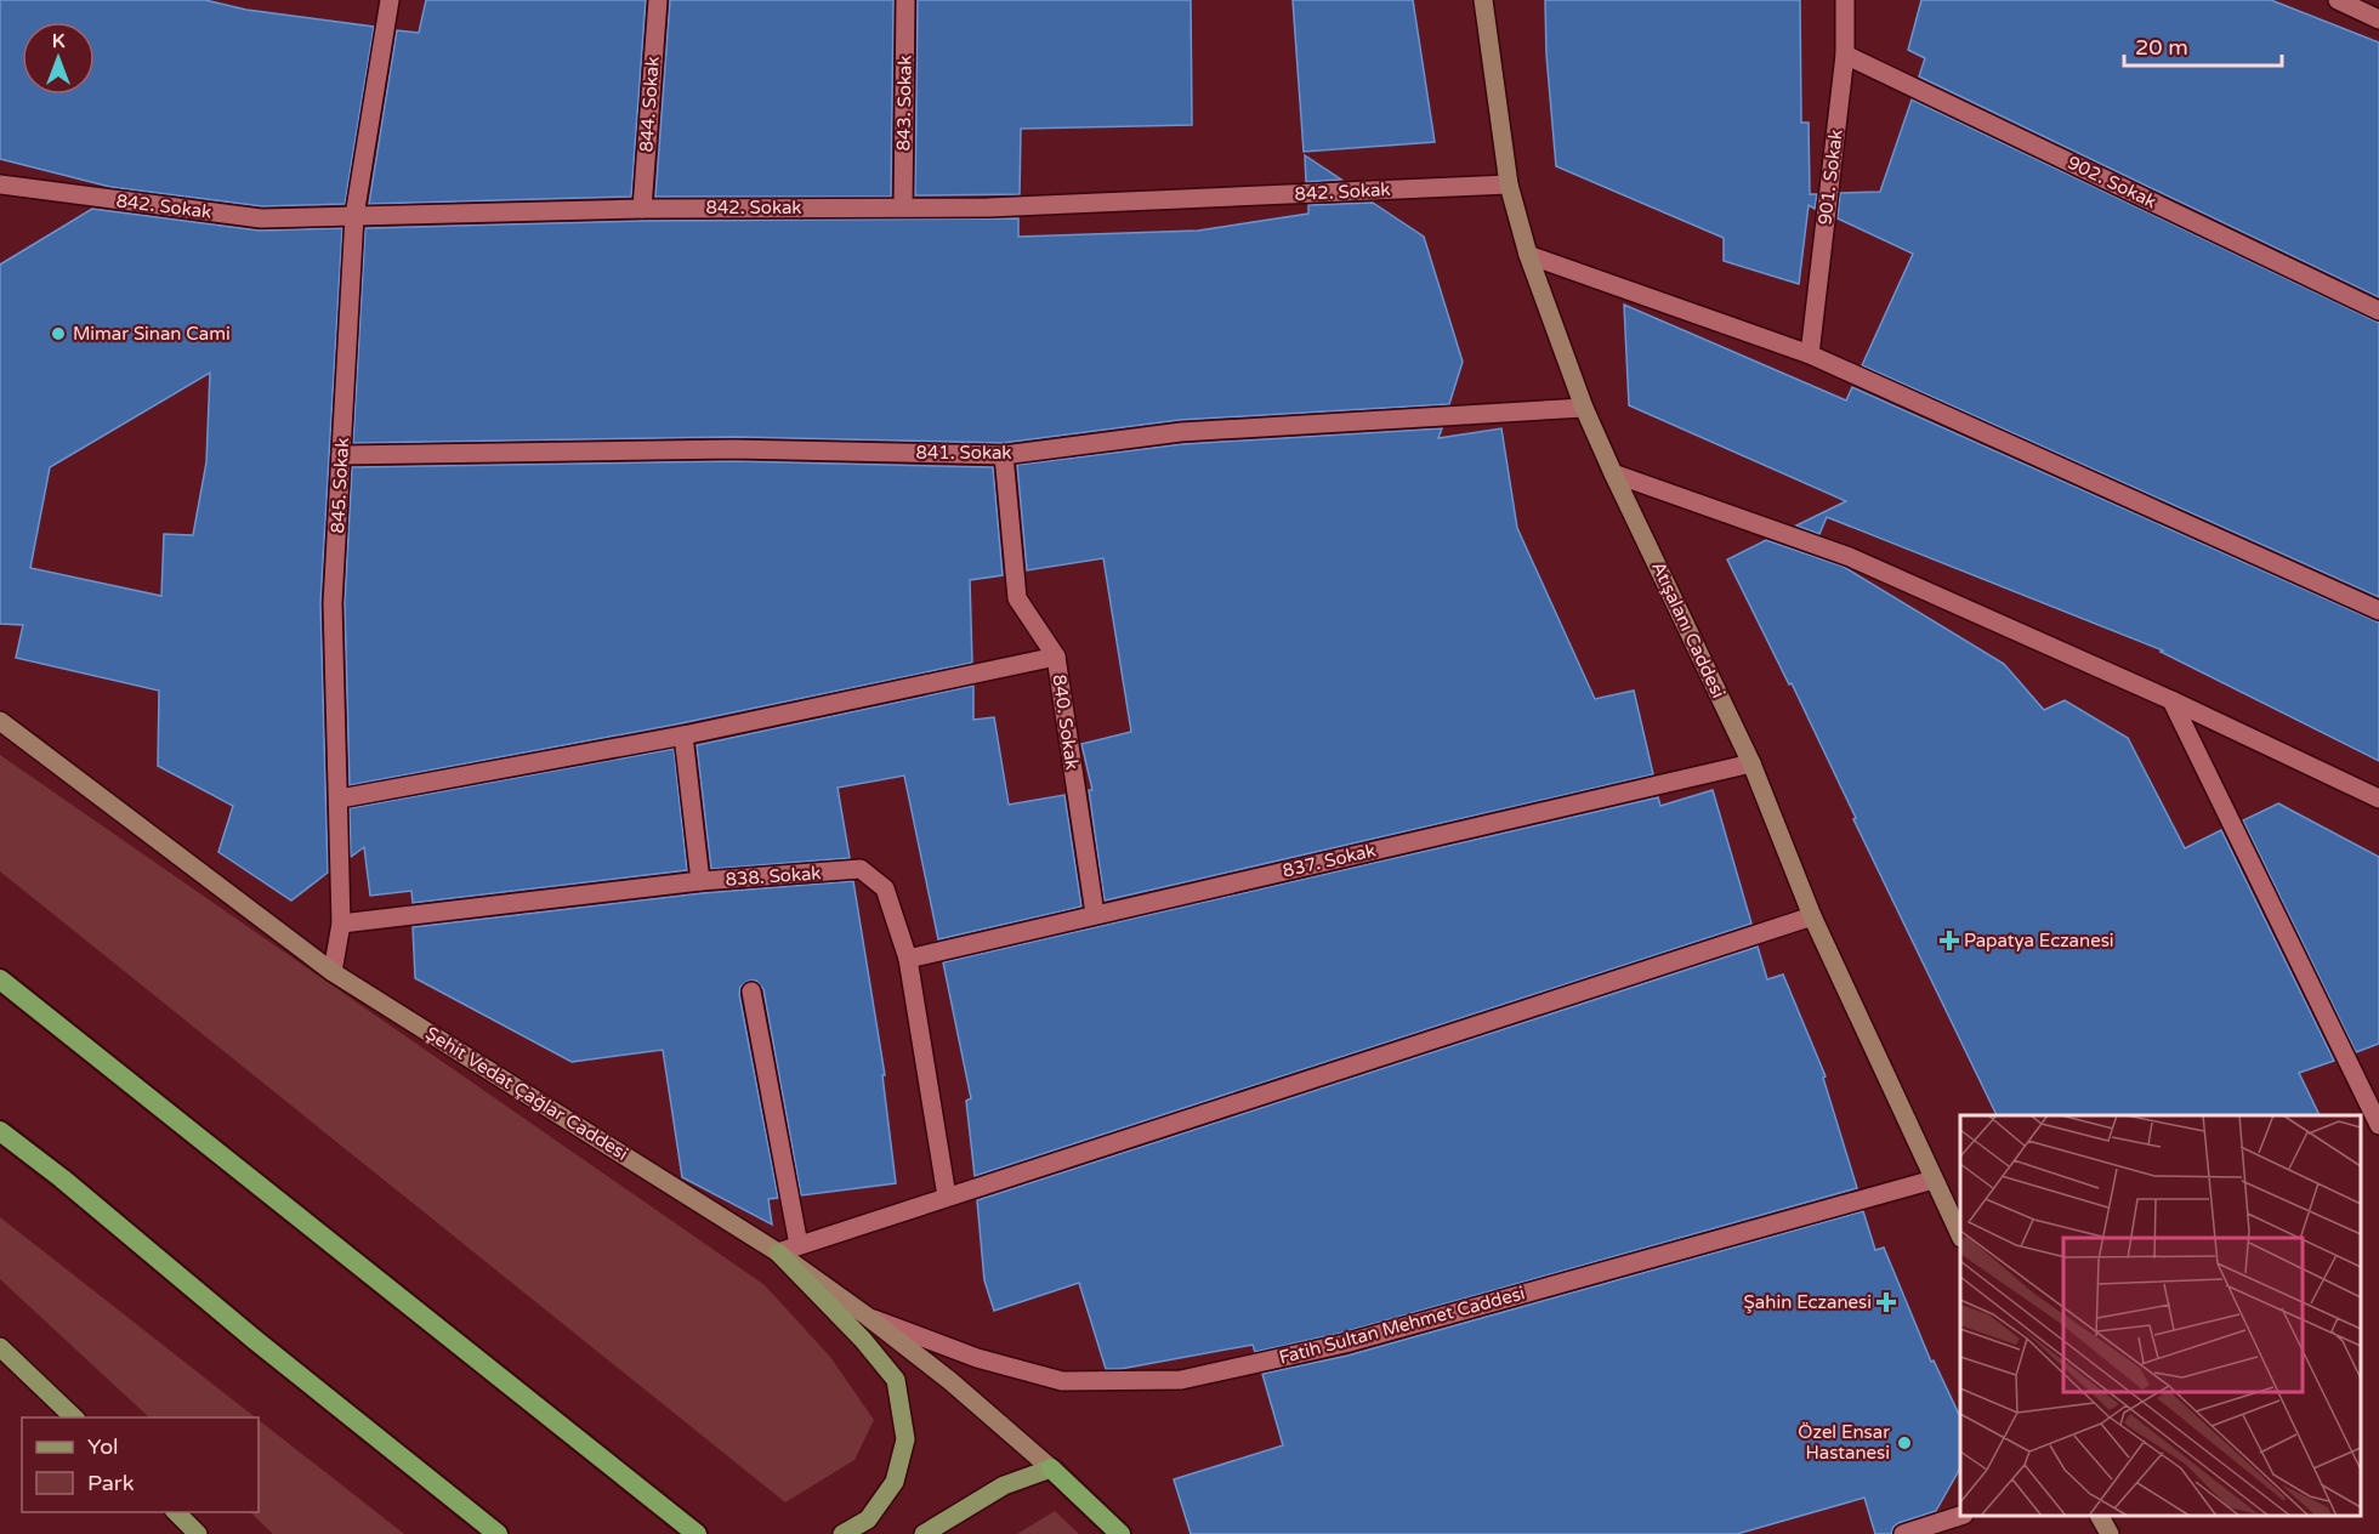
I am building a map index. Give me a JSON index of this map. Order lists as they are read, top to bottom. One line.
{"streets":{"main road":["Atışalanı Caddesi","Şehit Vedat Çağlar Caddesi"],"street":["843. Sokak","844. Sokak","901. Sokak","902. Sokak","842. Sokak","841. Sokak","845. Sokak","840. Sokak","837. Sokak","838. Sokak","Fatih Sultan Mehmet Caddesi"]},"crossings":[["843. Sokak","842. Sokak"],["844. Sokak","842. Sokak"],["901. Sokak","902. Sokak"],["842. Sokak","845. Sokak"],["842. Sokak","Atışalanı Caddesi"],["841. Sokak","845. Sokak"],["841. Sokak","Atışalanı Caddesi"],["841. Sokak","840. Sokak"],["845. Sokak","838. Sokak"],["845. Sokak","Şehit Vedat Çağlar Caddesi"],["Atışalanı Caddesi","837. Sokak"],["Atışalanı Caddesi","Fatih Sultan Mehmet Caddesi"],["840. Sokak","837. Sokak"],["837. Sokak","838. Sokak"],["Şehit Vedat Çağlar Caddesi","Fatih Sultan Mehmet Caddesi"]],"places":{"other":["Mimar Sinan Cami","Özel Ensar Hastanesi"],"health":["Papatya Eczanesi","Şahin Eczanesi"]},"legend":["Yol","Park"],"scale_bar":"20 m","north":"top"}
